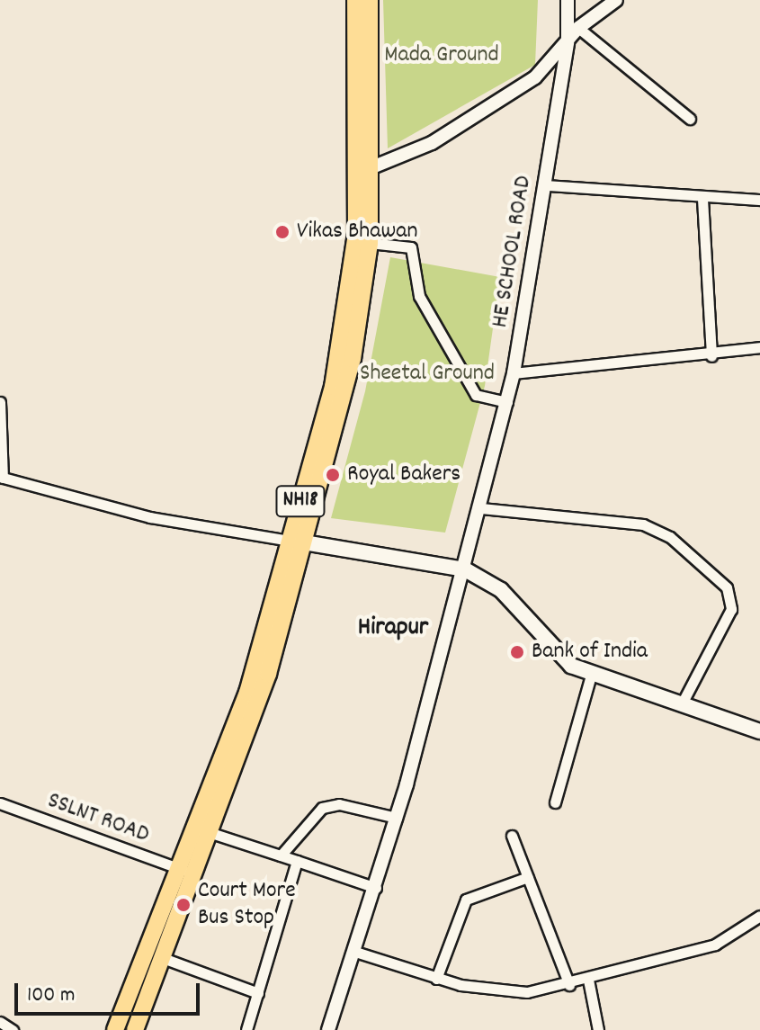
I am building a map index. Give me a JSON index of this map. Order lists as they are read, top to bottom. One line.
{"streets":{"highway":["NH18"],"street":["HE SCHOOL ROAD","SSLNT ROAD"]},"crossings":[["NH18","SSLNT ROAD"]],"districts":["Hirapur"],"parks":["Mada Ground","Sheetal Ground"],"places":["Vikas Bhawan","Royal Bakers","Bank of India","Court More Bus Stop"],"scale_bar":"100 m"}
